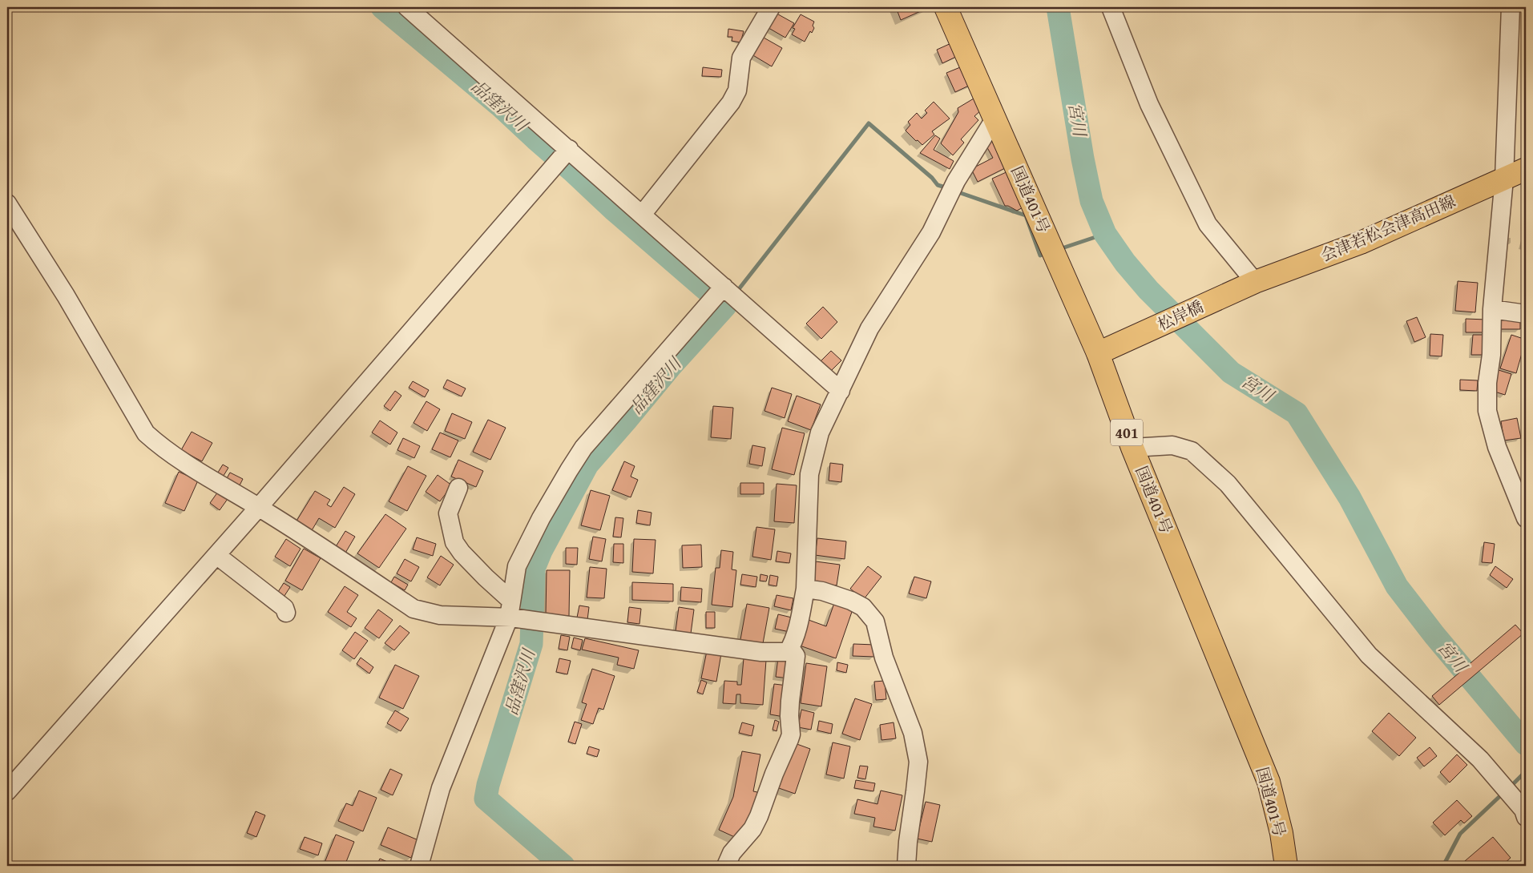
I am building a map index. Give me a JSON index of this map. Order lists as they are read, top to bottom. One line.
{"streets":{"main road":["国道401号","会津若松会津高田線","松岸橋","401"]},"crossings":[["国道401号","松岸橋"],["会津若松会津高田線","松岸橋"]],"water":["品窪沢川","宮川"]}
